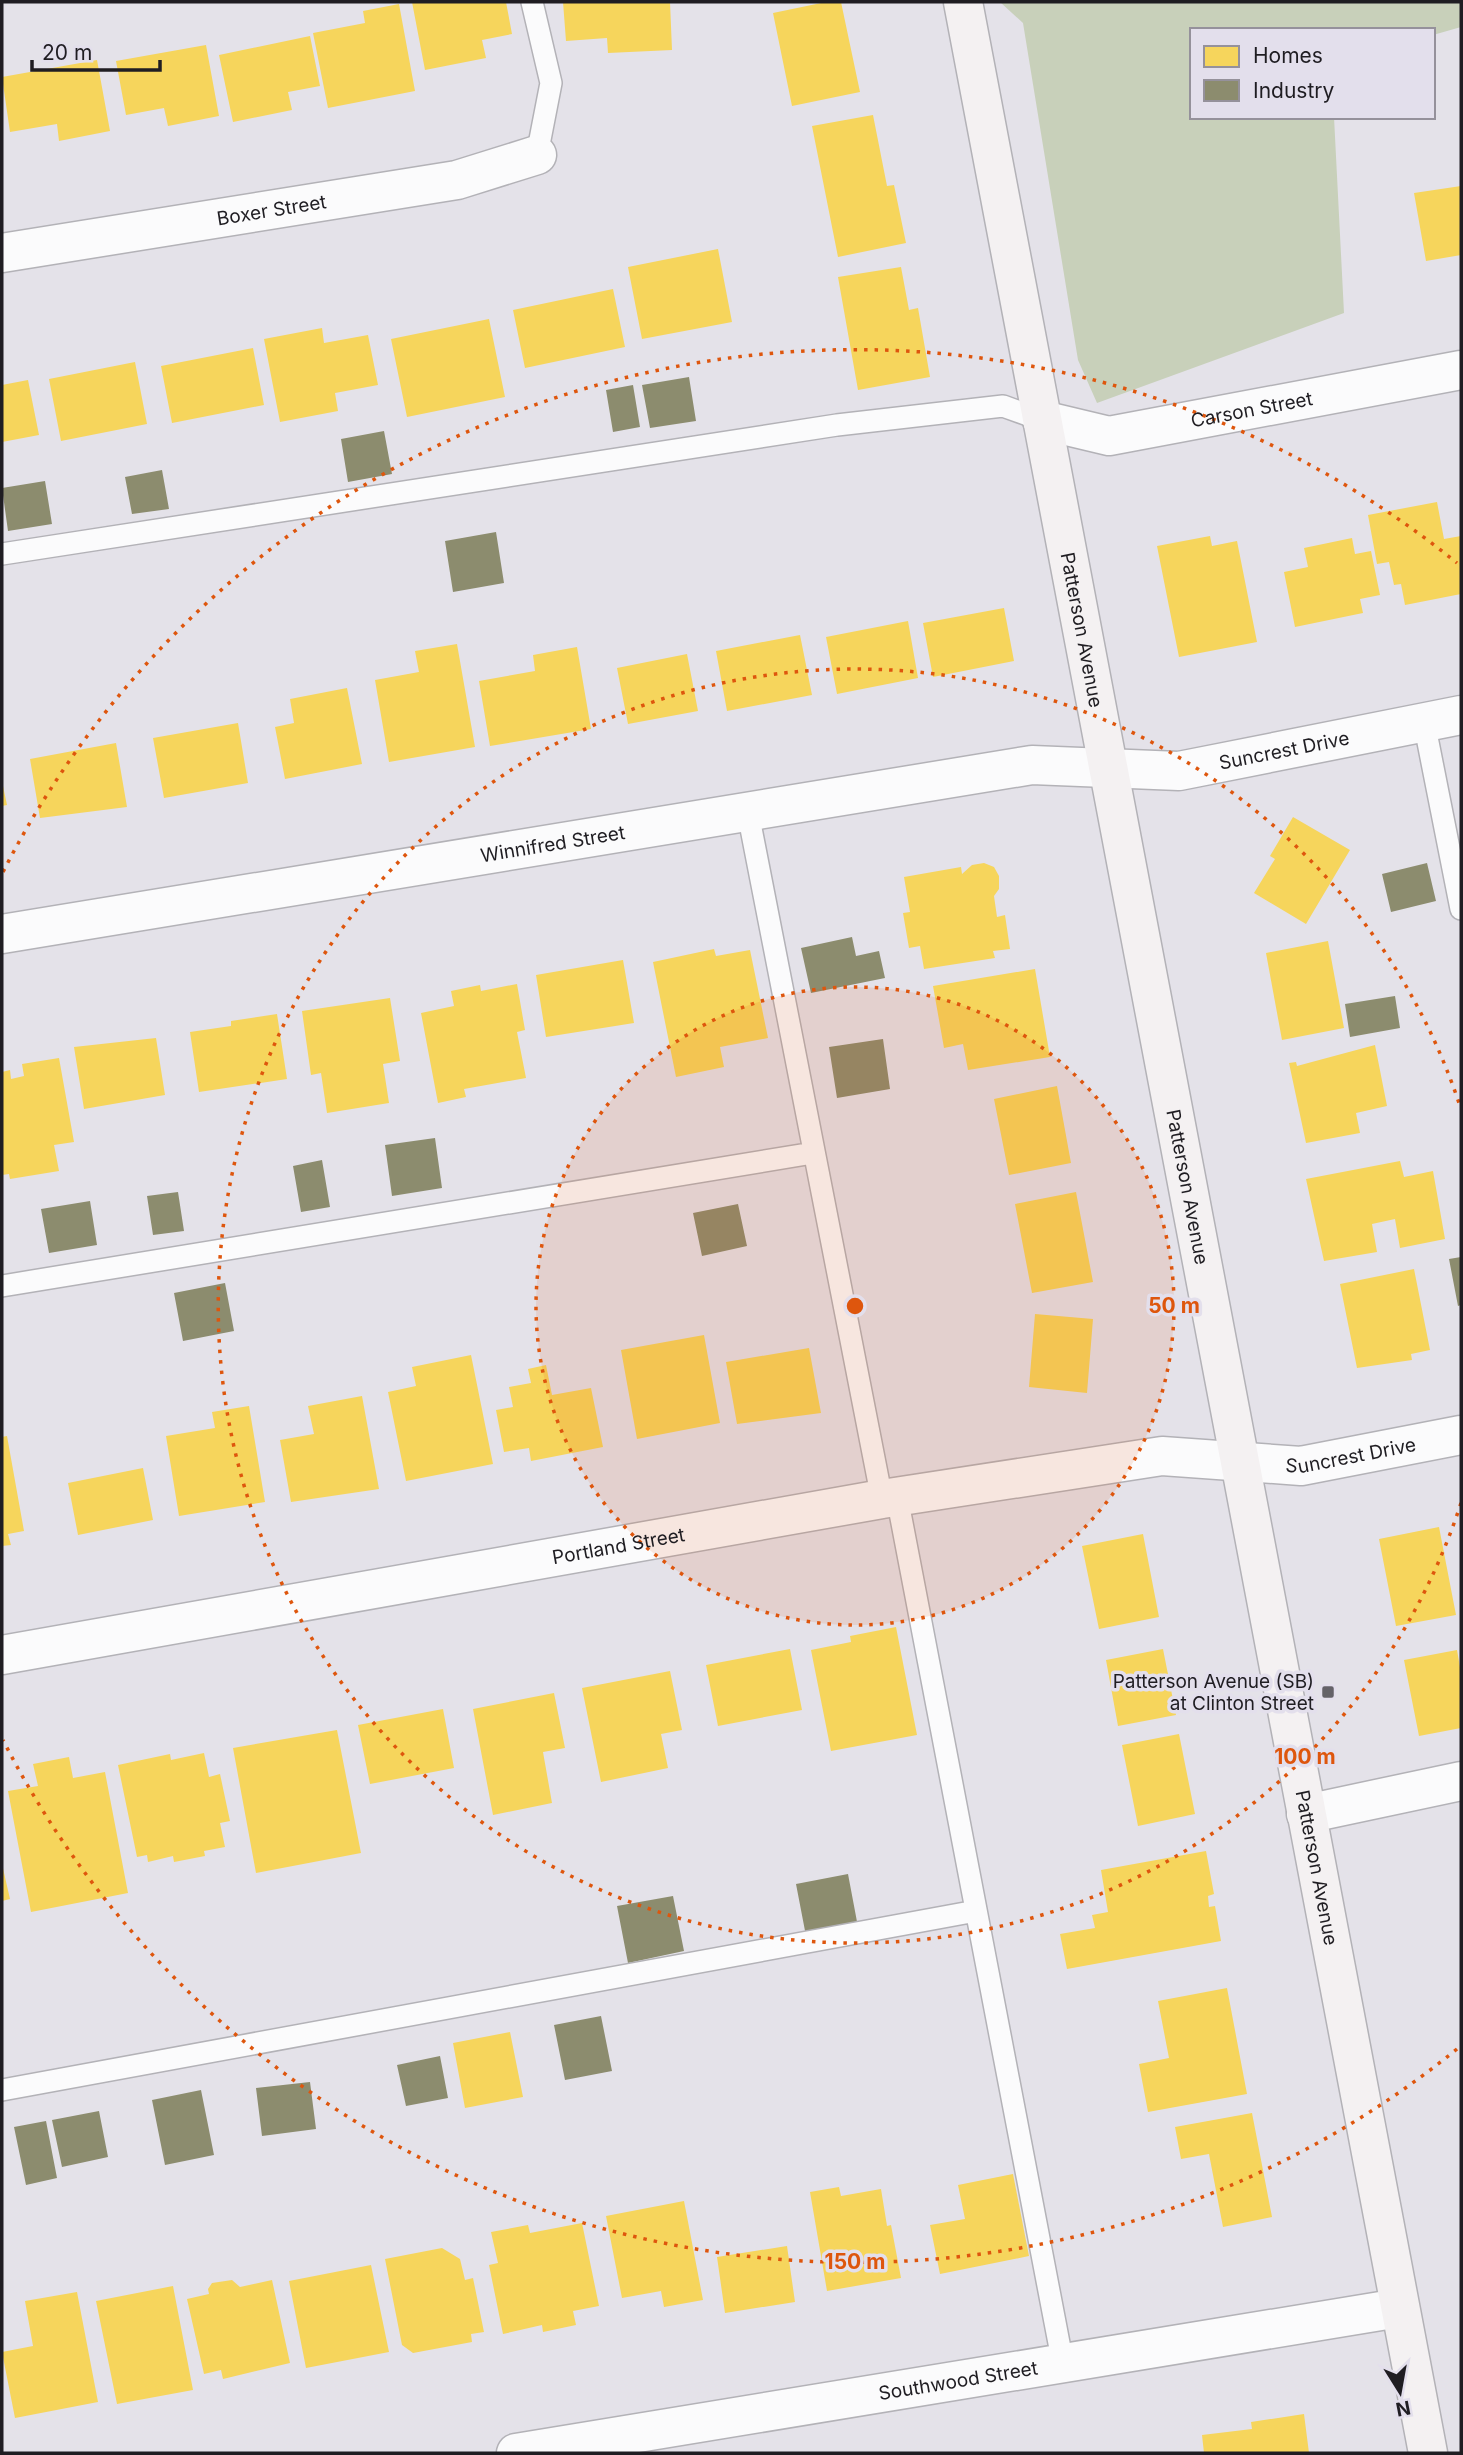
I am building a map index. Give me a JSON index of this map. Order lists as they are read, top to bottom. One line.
{"streets":{"street":["Boxer Street","Carson Street","Patterson Avenue","Suncrest Drive","Winnifred Street","Portland Street","Southwood Street"]},"crossings":[["Carson Street","Patterson Avenue"],["Patterson Avenue","Suncrest Drive"],["Patterson Avenue","Winnifred Street"],["Patterson Avenue","Portland Street"],["Patterson Avenue","Southwood Street"],["Suncrest Drive","Winnifred Street"],["Suncrest Drive","Portland Street"]],"places":{"transit":["Patterson Avenue (SB) at Clinton Street"]},"legend":["Homes","Industry"],"scale_bar":"20 m","north":"bottom","rings":["50 m","100 m","150 m"]}
